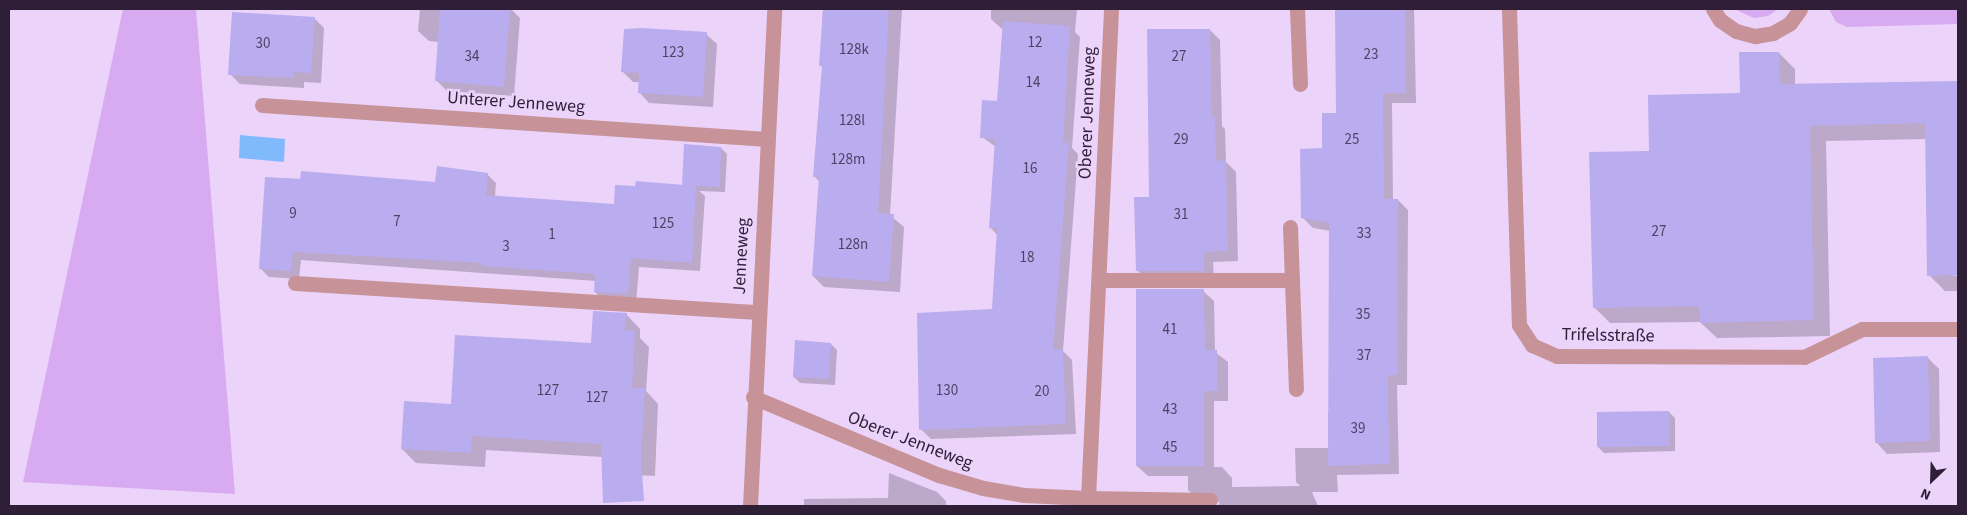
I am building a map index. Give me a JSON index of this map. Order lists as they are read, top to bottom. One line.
{"streets":{"street":["Unterer Jenneweg","Oberer Jenneweg","Jenneweg","Trifelsstraße"]},"crossings":[["Unterer Jenneweg","Jenneweg"],["Oberer Jenneweg","Jenneweg"]],"house_numbers":["12","30","128k","123","23","34","27","14","128l","29","25","128m","16","9","31","7","125","27","33","1","128n","3","18","35","41","37","127","130","20","127","43","39","45"],"north":"bottom left"}
